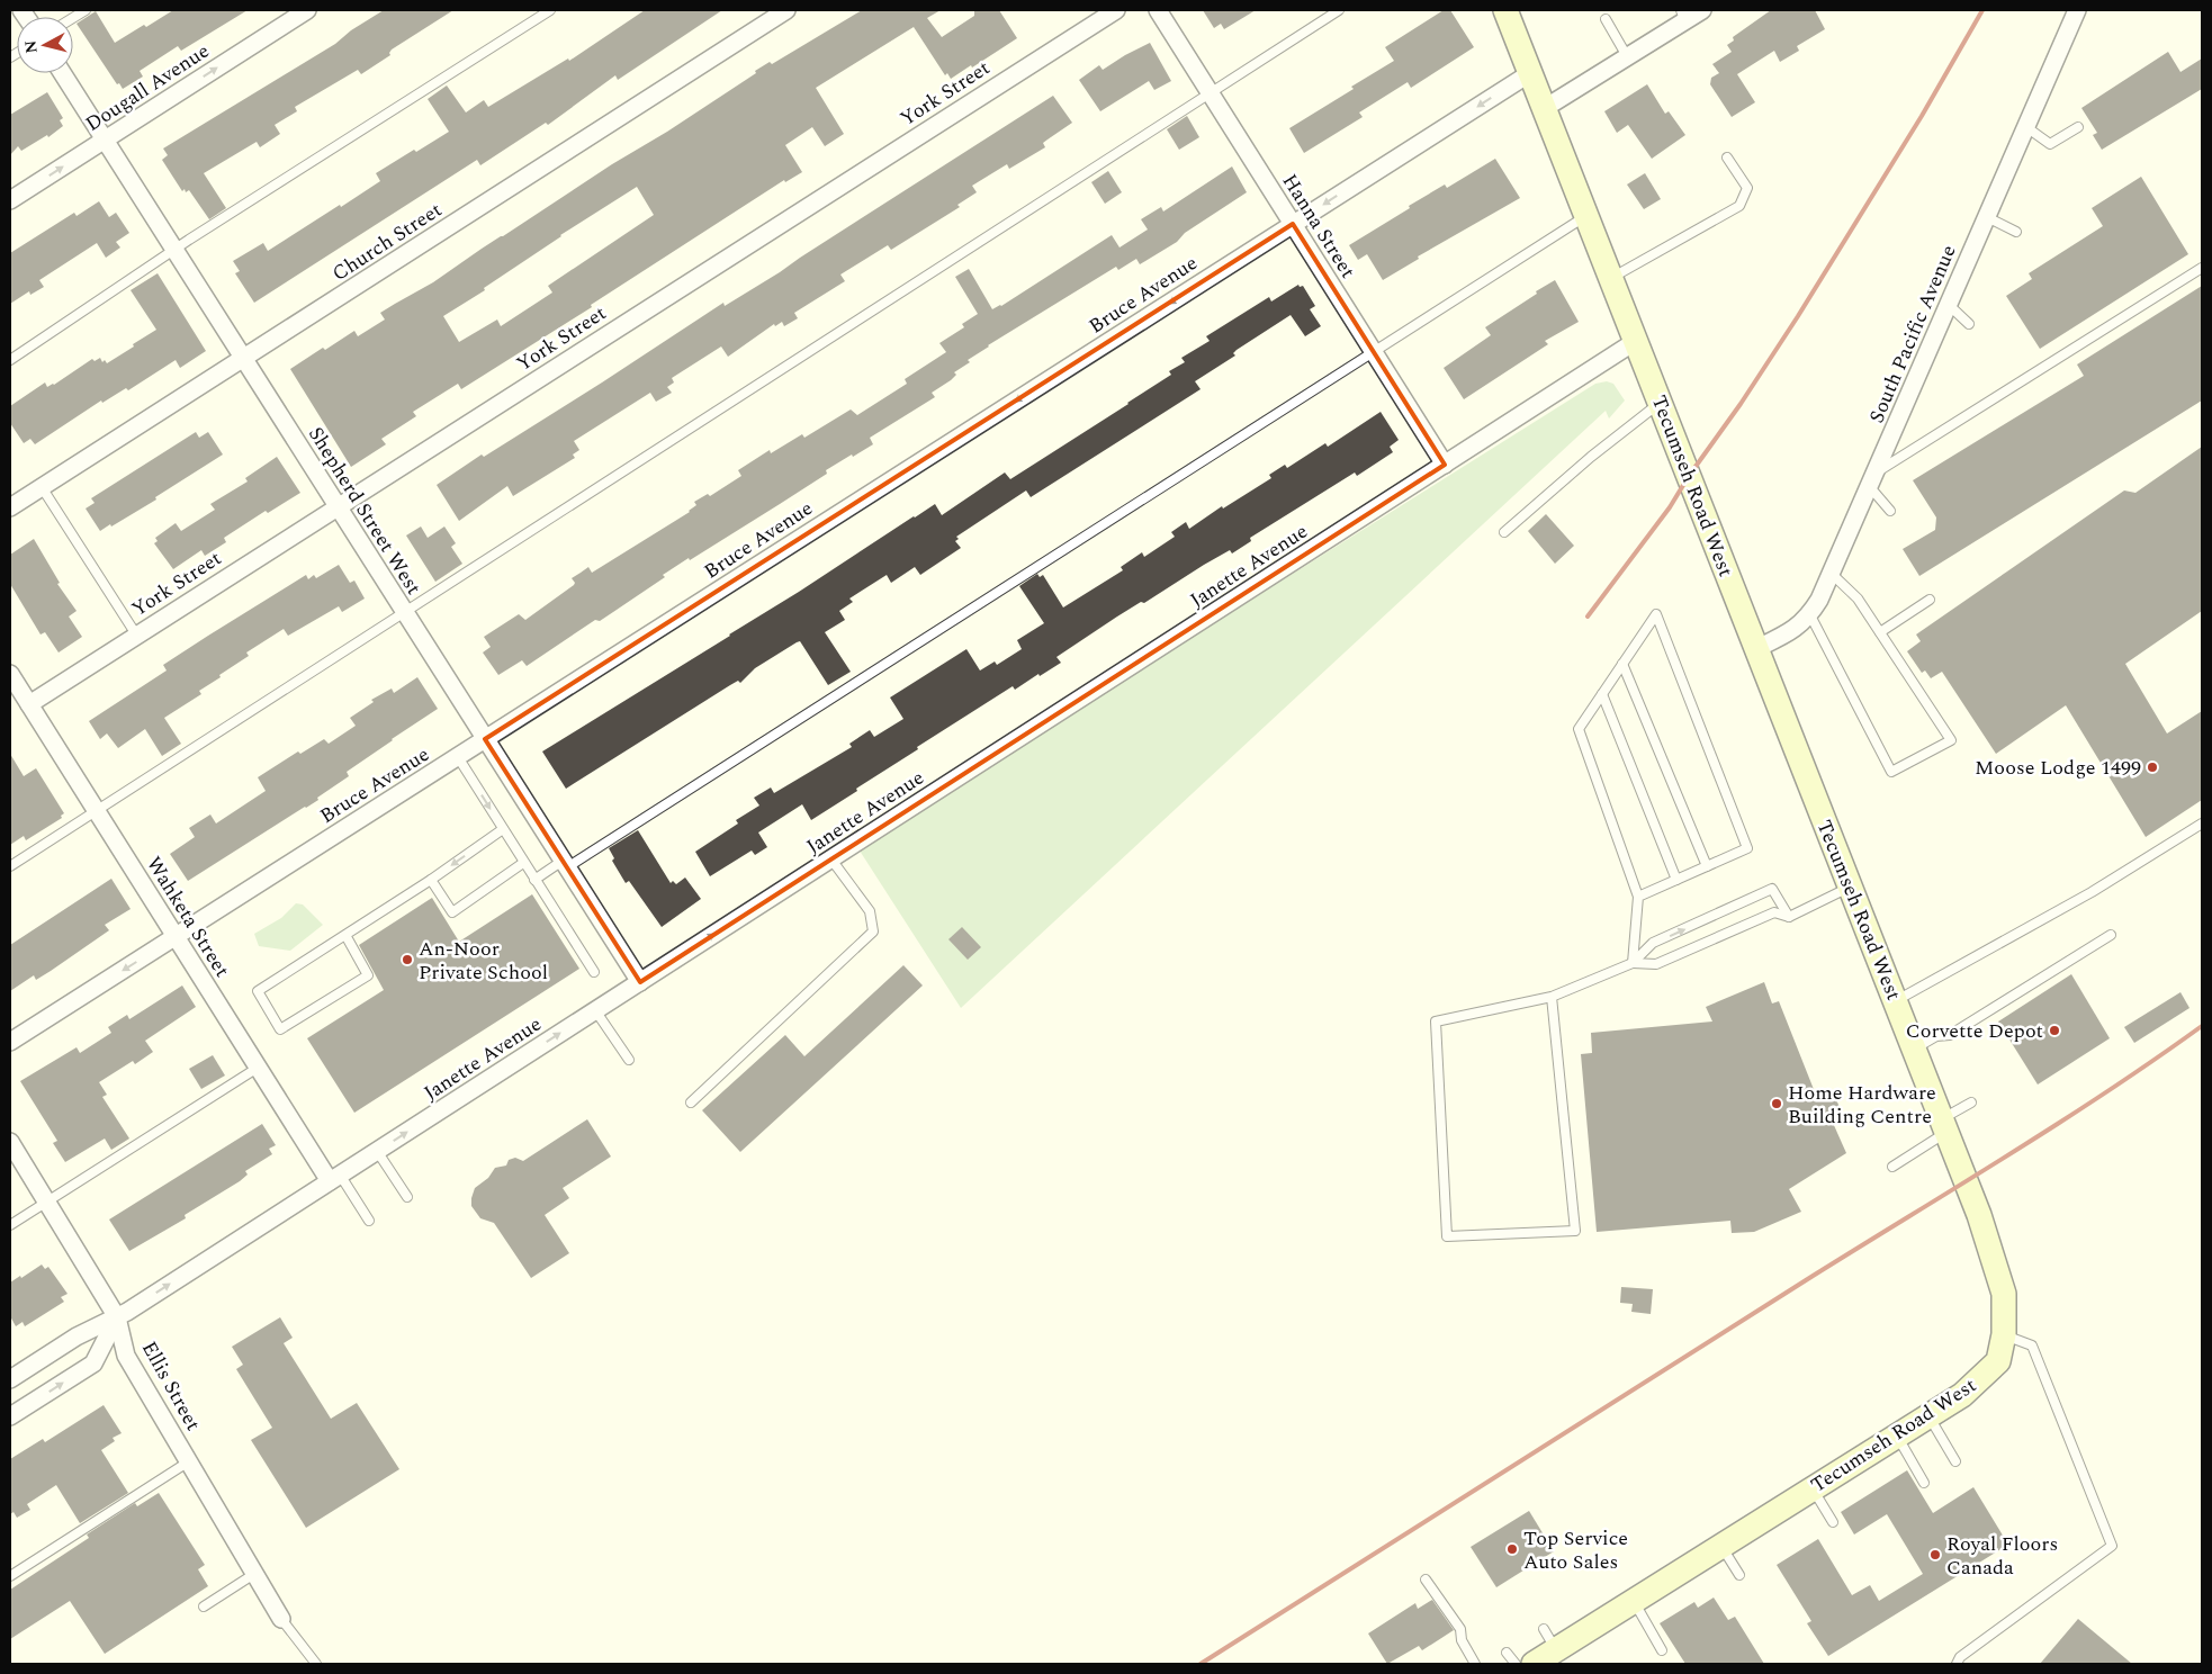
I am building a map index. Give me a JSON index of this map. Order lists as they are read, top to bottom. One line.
{"streets":{"main road":["Tecumseh Road West"],"street":["Dougall Avenue","York Street","Hanna Street","Church Street","Bruce Avenue","South Pacific Avenue","Shepherd Street West","Janette Avenue","Wahketa Street","Ellis Street"]},"crossings":[["Dougall Avenue","Shepherd Street West"],["York Street","Shepherd Street West"],["York Street","Wahketa Street"],["Hanna Street","Bruce Avenue"],["Hanna Street","Janette Avenue"],["Church Street","Shepherd Street West"],["Bruce Avenue","Tecumseh Road West"],["Bruce Avenue","Shepherd Street West"],["Bruce Avenue","Wahketa Street"],["South Pacific Avenue","Tecumseh Road West"],["Tecumseh Road West","Janette Avenue"],["Shepherd Street West","Janette Avenue"],["Janette Avenue","Wahketa Street"],["Janette Avenue","Ellis Street"]],"one_way":["Dougall Avenue","Bruce Avenue","Janette Avenue"],"places":["Moose Lodge 1499","An-Noor Private School","Corvette Depot","Home Hardware Building Centre","Top Service Auto Sales","Royal Floors Canada"],"north":"left"}
